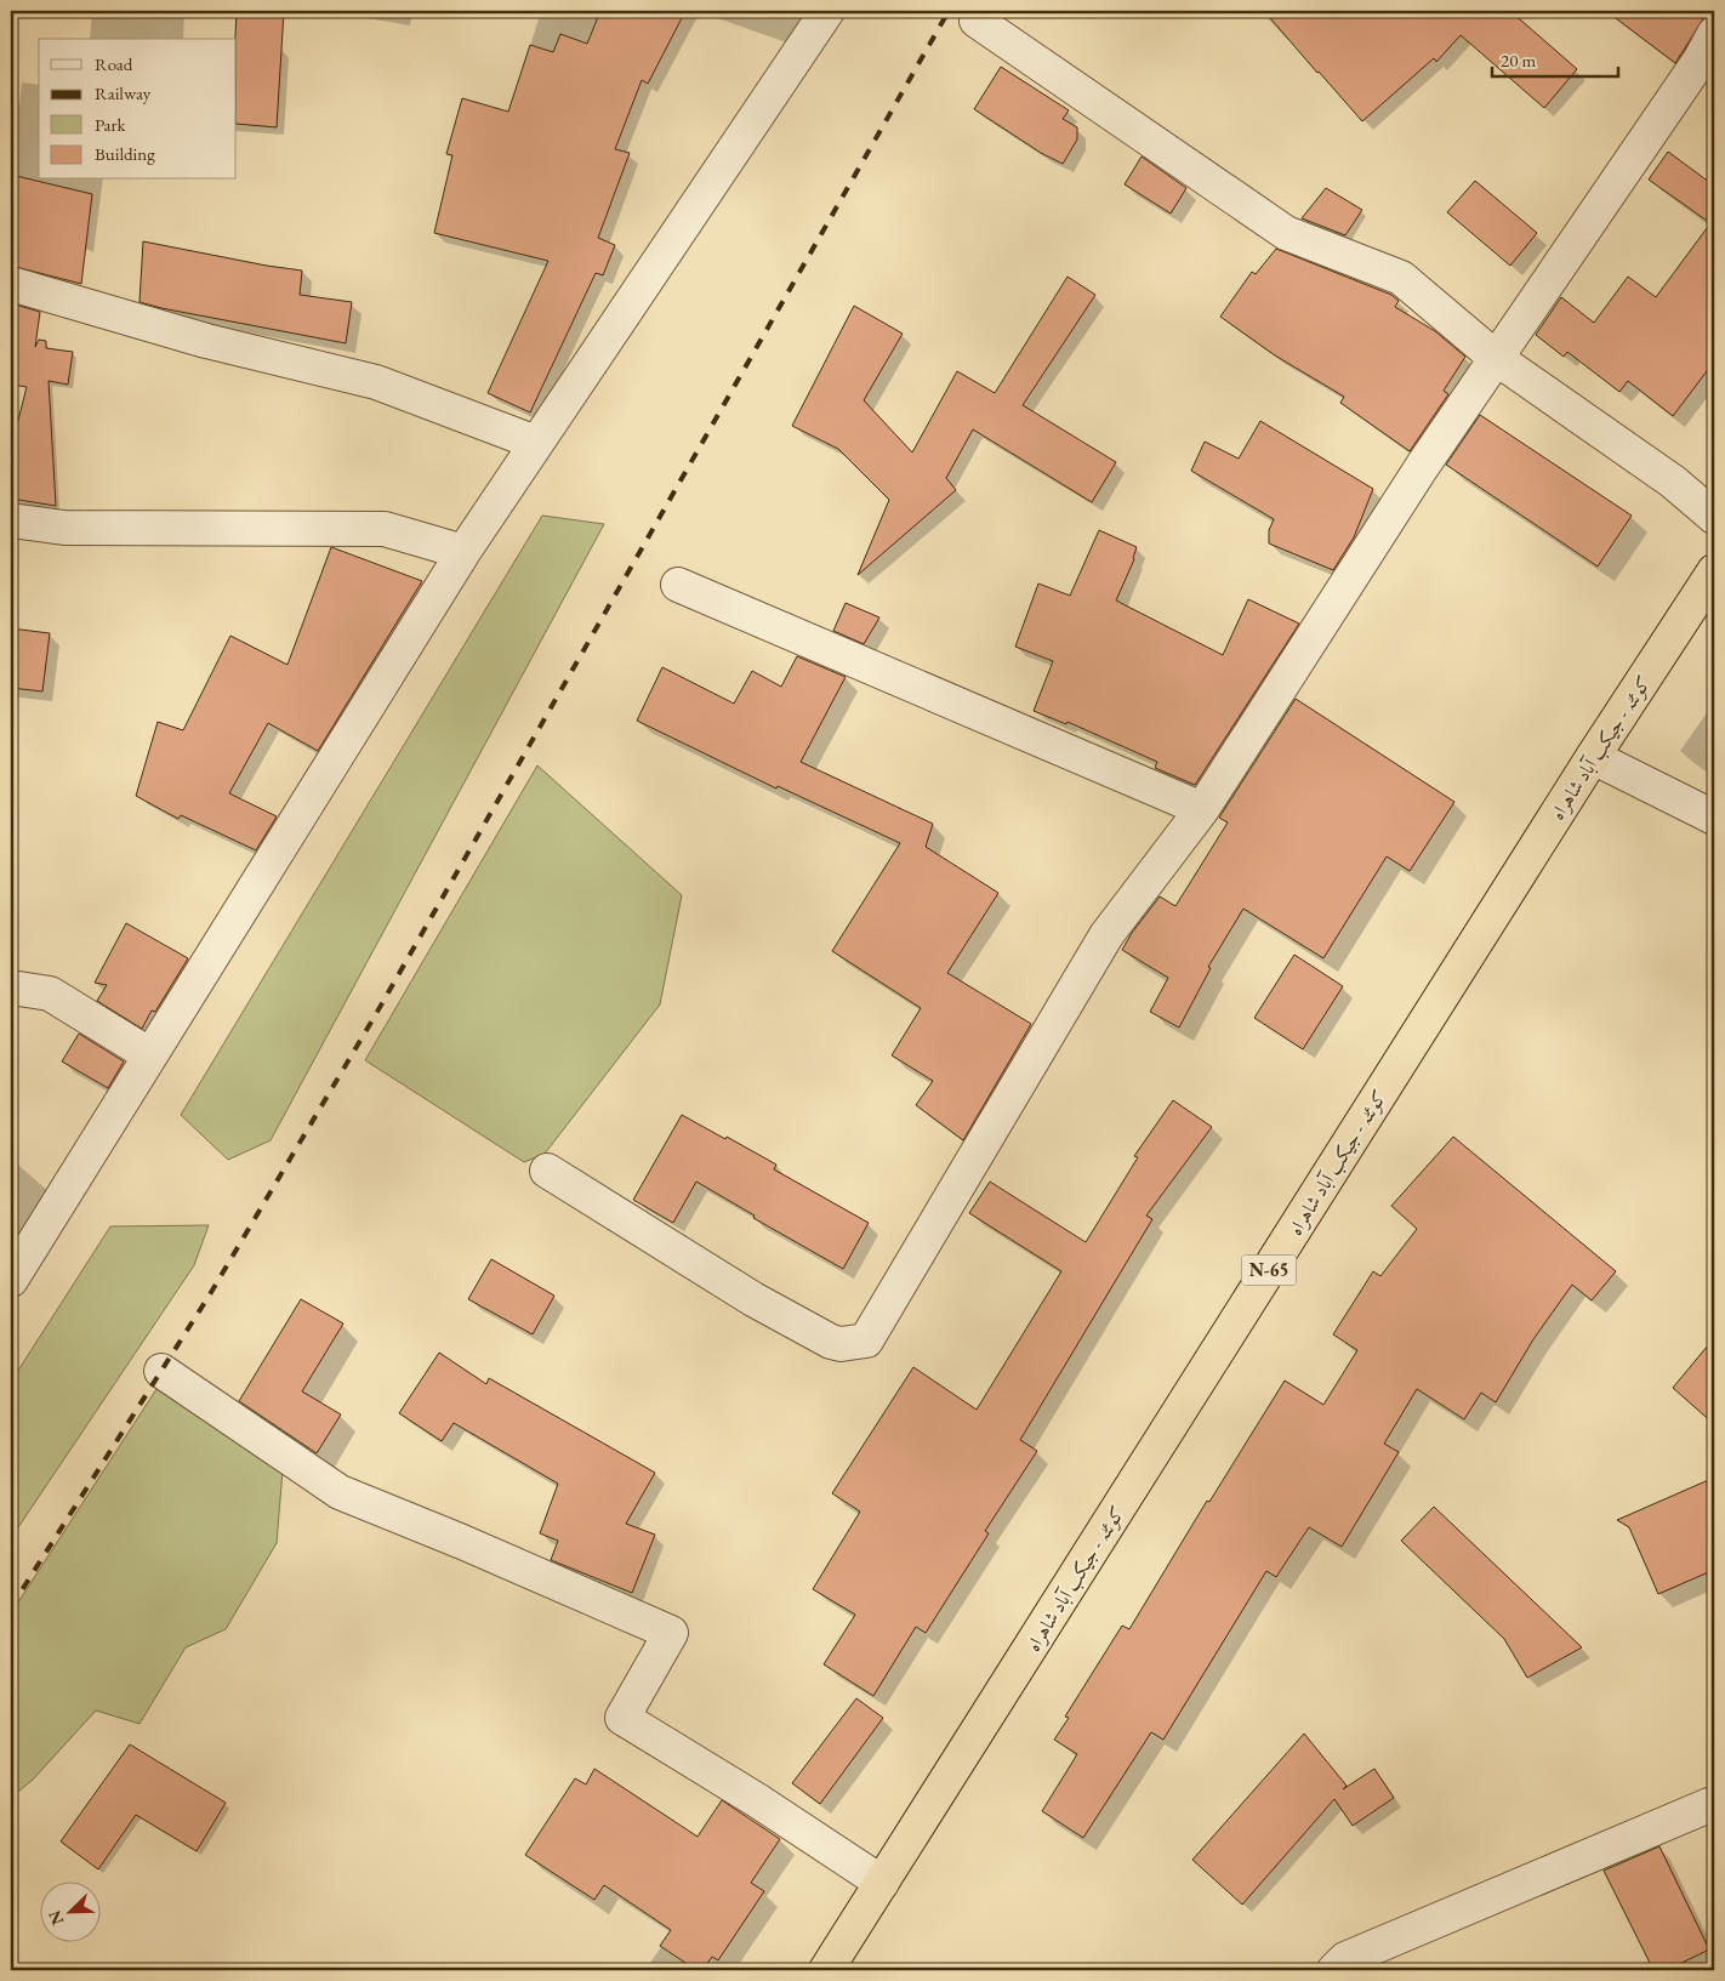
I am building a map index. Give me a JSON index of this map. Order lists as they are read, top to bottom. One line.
{"streets":{"highway":["کوئٹہ - جیکب آباد شاہراہ","N-65"]},"legend":["Road","Railway","Park","Building"],"scale_bar":"20 m","north":"bottom left"}
